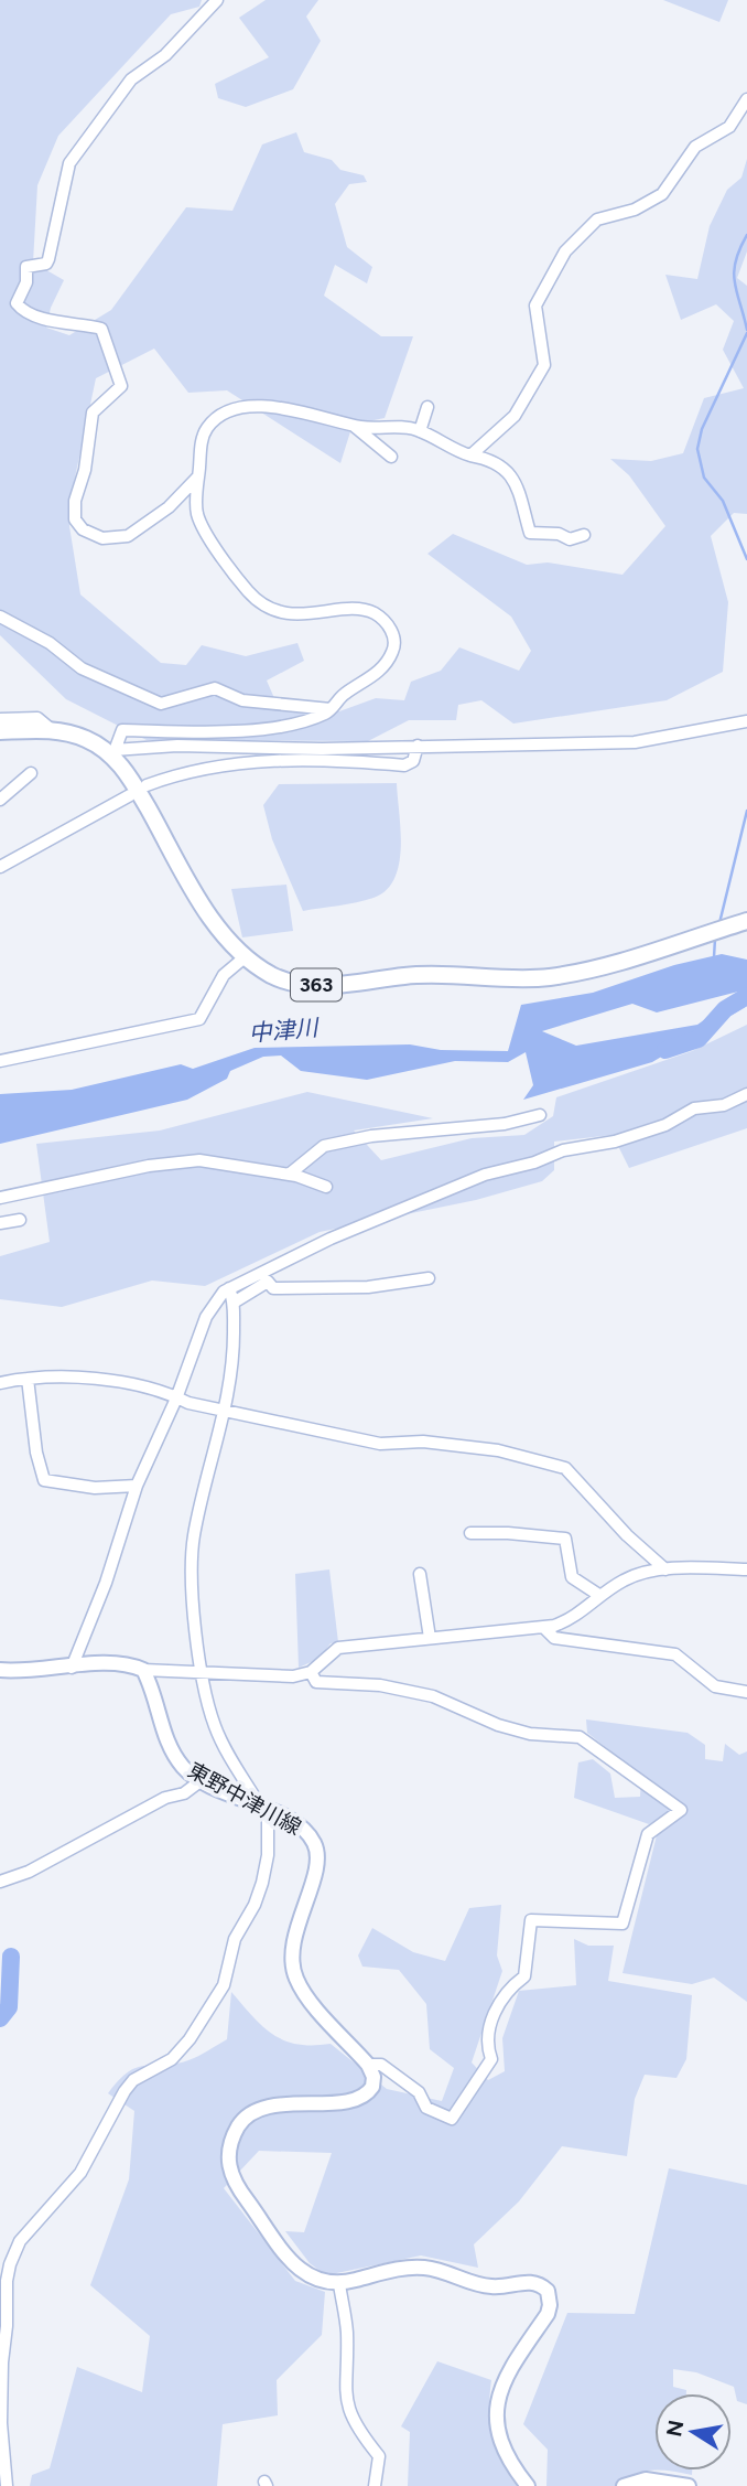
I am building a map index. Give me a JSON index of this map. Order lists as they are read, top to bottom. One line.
{"streets":{"highway":["363"],"main road":["東野中津川線"]},"water":["中津川"],"north":"left"}
